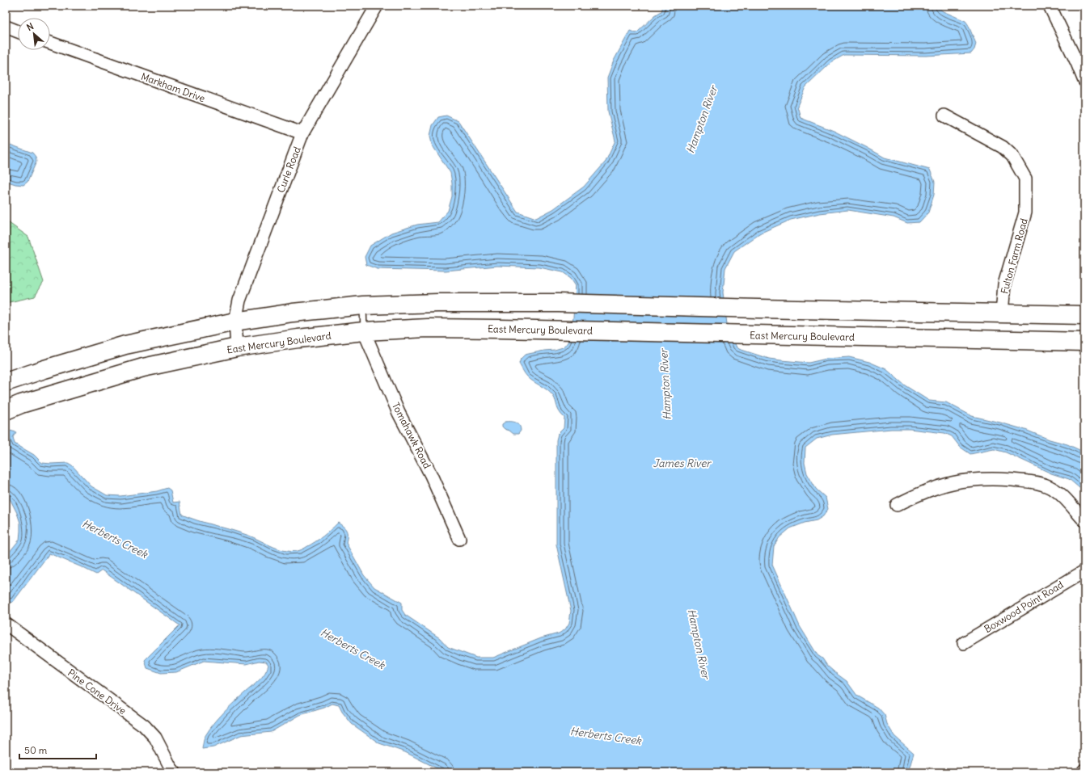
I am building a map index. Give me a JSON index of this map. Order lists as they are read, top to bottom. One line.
{"streets":{"main road":["East Mercury Boulevard"],"street":["Markham Drive","Curle Road","Fulton Farm Road","Tomahawk Road","Boxwood Point Road","Pine Cone Drive"]},"crossings":[["Markham Drive","Curle Road"],["Curle Road","East Mercury Boulevard"],["East Mercury Boulevard","Tomahawk Road"]],"water":["Hampton River","James River","Herberts Creek"],"scale_bar":"50 m","north":"top left"}
